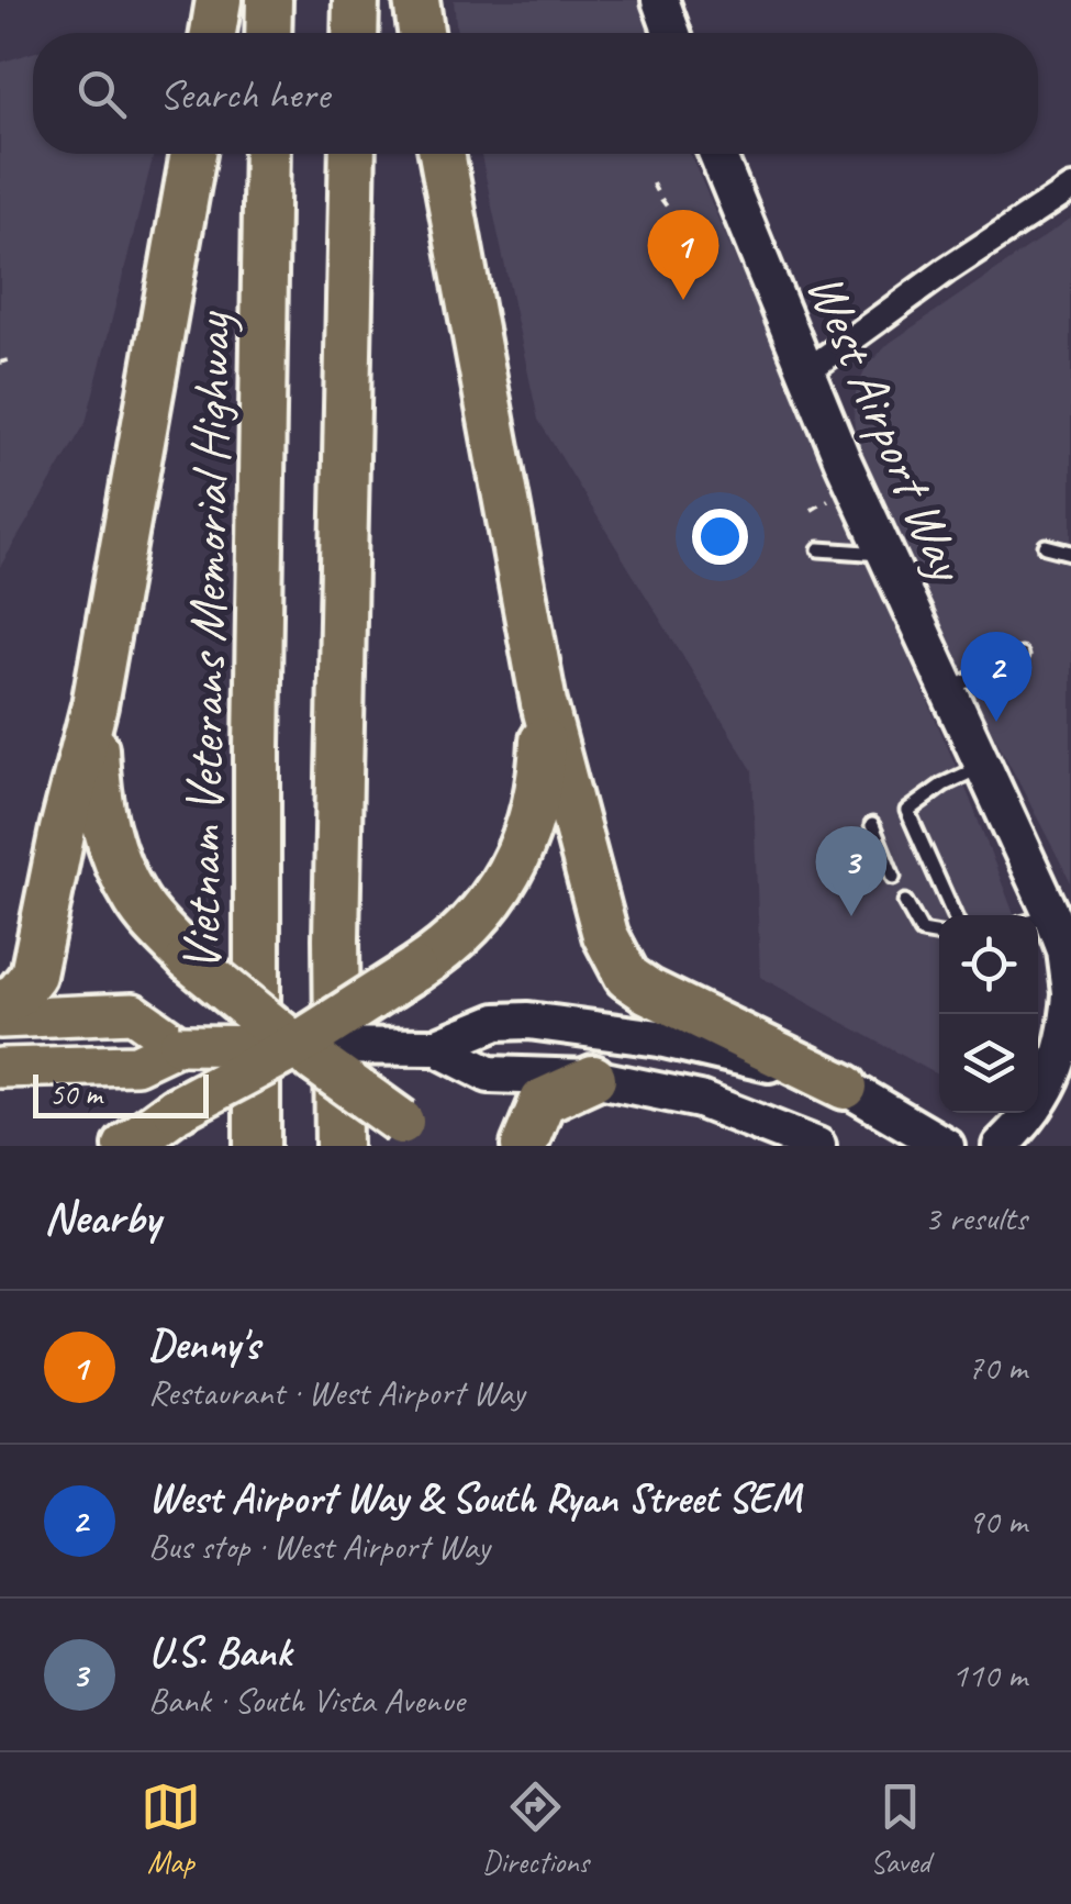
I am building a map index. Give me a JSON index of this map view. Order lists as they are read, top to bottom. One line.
{"streets":{"highway":["Vietnam Veterans Memorial Highway"],"street":["West Airport Way"]},"scale_bar":"50 m","page":{"search":"Search here","pins":["1","2","3"],"scale":"50 m","heading":["Nearby","3 results"],"list":[{"mark":"1","name":"Denny's","note":"Restaurant · West Airport Way","value":"70 m"},{"mark":"2","name":"West Airport Way & South Ryan Street SEM","note":"Bus stop · West Airport Way","value":"90 m"},{"mark":"3","name":"U.S. Bank","note":"Bank · South Vista Avenue","value":"110 m"}],"nav":["Map","Directions","Saved"]}}
